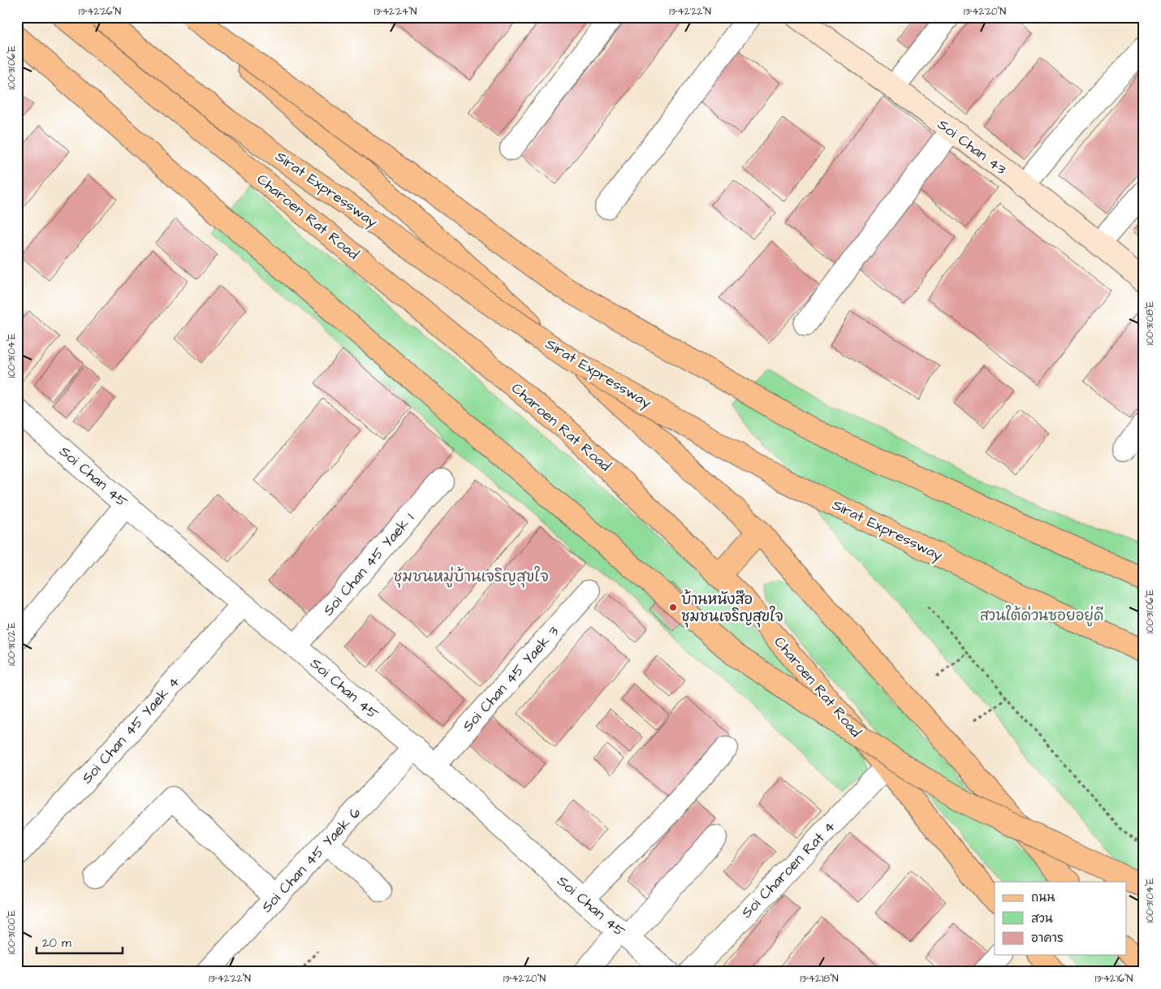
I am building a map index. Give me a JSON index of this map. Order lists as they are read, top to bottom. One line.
{"streets":{"main road":["Sirat Expressway","Charoen Rat Road"],"street":["Soi Chan 43","Soi Chan 45","Soi Chan 45 Yaek 1","Soi Chan 45 Yaek 3","Soi Chan 45 Yaek 4","Soi Chan 45 Yaek 6","Soi Charoen Rat 4"]},"crossings":[["Charoen Rat Road","Soi Charoen Rat 4"],["Soi Chan 45","Soi Chan 45 Yaek 1"],["Soi Chan 45","Soi Chan 45 Yaek 3"],["Soi Chan 45","Soi Chan 45 Yaek 4"],["Soi Chan 45","Soi Chan 45 Yaek 6"]],"districts":["ชุมชนหมู่บ้านเจริญสุขใจ"],"parks":["สวนใต้ด่วนซอยอยู่ดี"],"places":["บ้านหนังสือ ชุมชนเจริญสุขใจ"],"legend":["ถนน","สวน","อาคาร"],"scale_bar":"20 m","coordinates":["13°42'26\"N","13°42'24\"N","13°42'22\"N","13°42'20\"N","100°31'06\"E","100°31'08\"E","100°31'04\"E","100°31'02\"E","100°31'00\"E","13°42'18\"N","13°42'16\"N"]}
